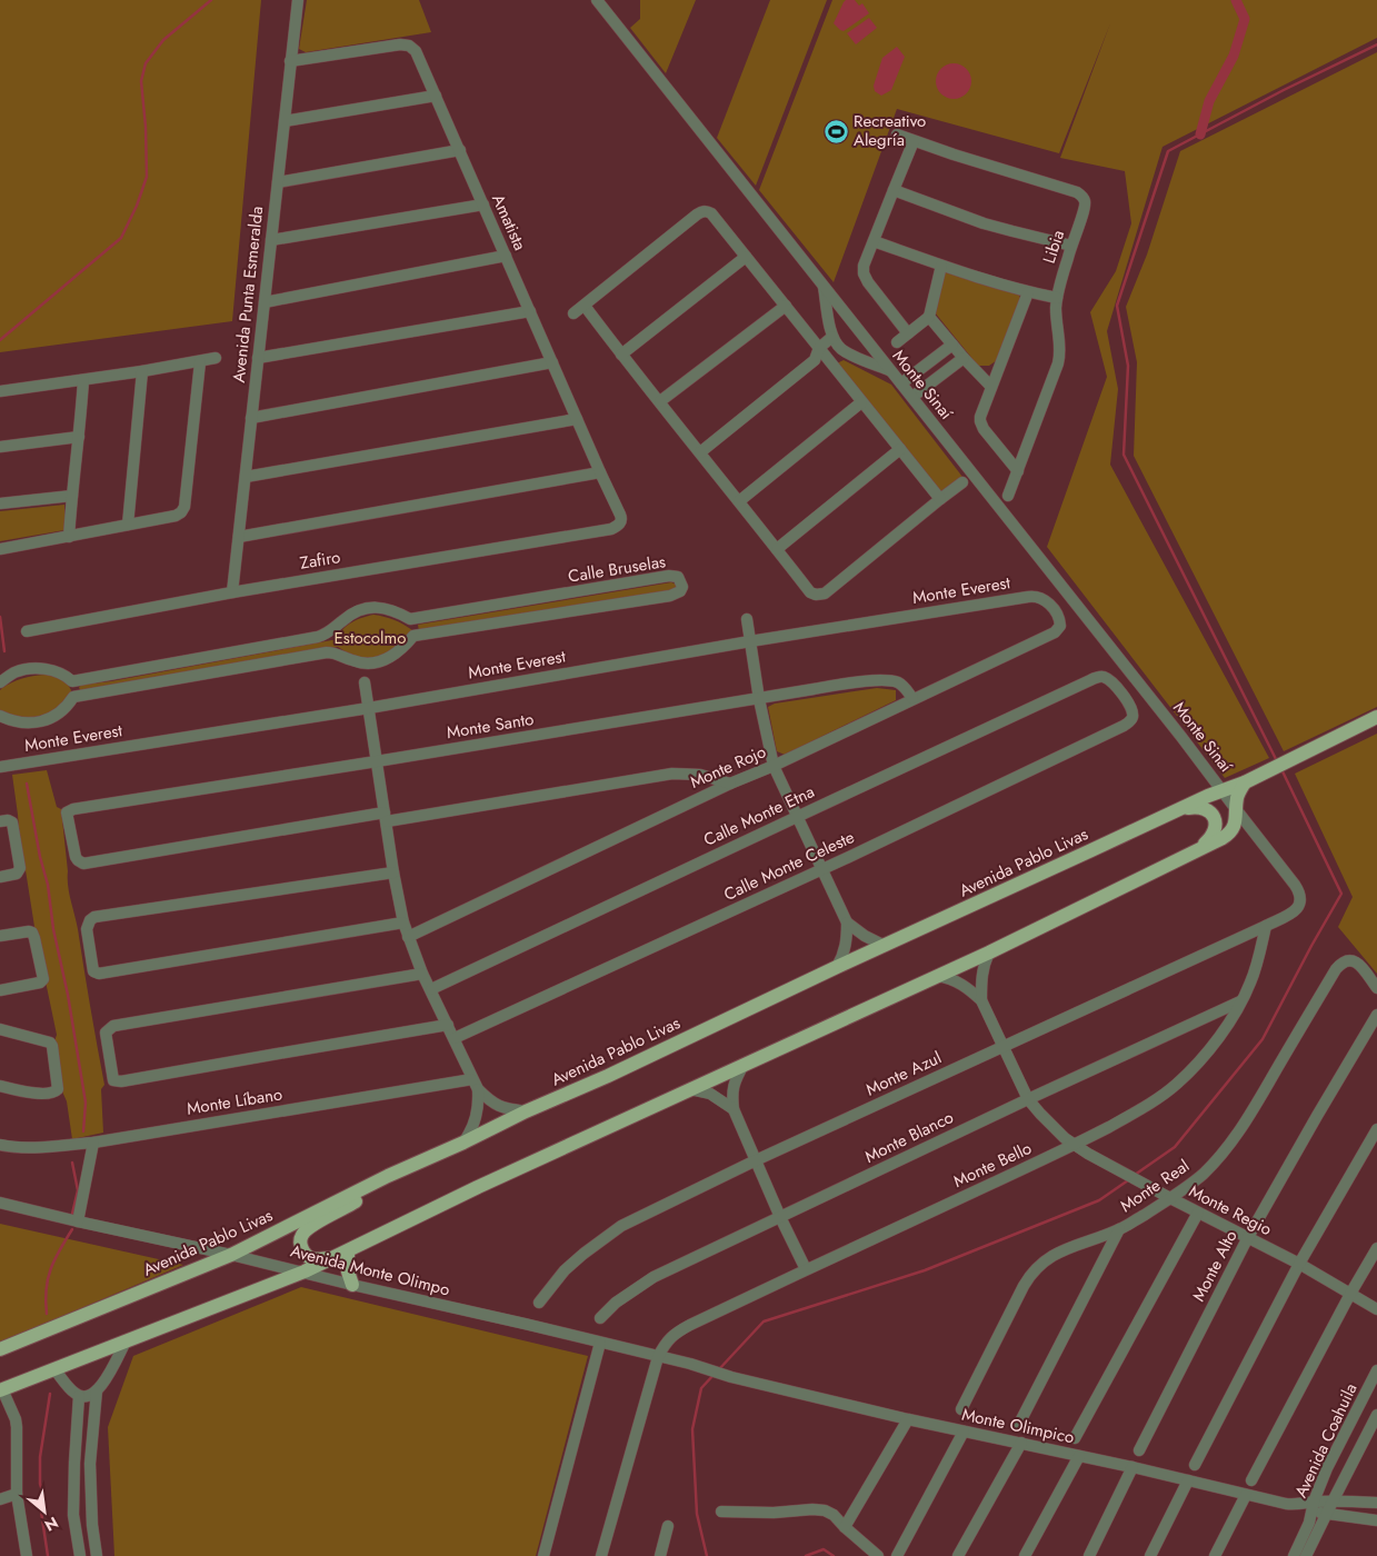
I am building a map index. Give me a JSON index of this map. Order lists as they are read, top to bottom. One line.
{"streets":{"main road":["Avenida Pablo Livas"],"street":["Amatista","Libia","Avenida Punta Esmeralda","Monte Sinaí","Zafiro","Calle Bruselas","Monte Everest","Monte Santo","Monte Rojo","Calle Monte Etna","Calle Monte Celeste","Monte Azul","Monte Líbano","Monte Blanco","Monte Bello","Monte Real","Monte Regio","Monte Alto","Avenida Monte Olimpo","Monte Olimpico","Avenida Coahuila"]},"crossings":[["Amatista","Avenida Punta Esmeralda"],["Amatista","Zafiro"],["Avenida Punta Esmeralda","Zafiro"],["Monte Sinaí","Avenida Pablo Livas"],["Monte Sinaí","Monte Azul"],["Monte Everest","Monte Rojo"],["Monte Santo","Monte Rojo"],["Calle Monte Etna","Calle Monte Celeste"],["Avenida Pablo Livas","Avenida Monte Olimpo"],["Monte Azul","Monte Bello"],["Monte Azul","Monte Regio"],["Monte Blanco","Monte Bello"],["Monte Blanco","Monte Regio"],["Monte Bello","Monte Regio"],["Monte Bello","Avenida Monte Olimpo"],["Monte Real","Monte Regio"],["Monte Regio","Monte Alto"],["Avenida Monte Olimpo","Monte Olimpico"],["Monte Olimpico","Avenida Coahuila"]],"parks":["Estocolmo"],"places":{"sports":["Recreativo Alegría"]},"north":"bottom right"}
